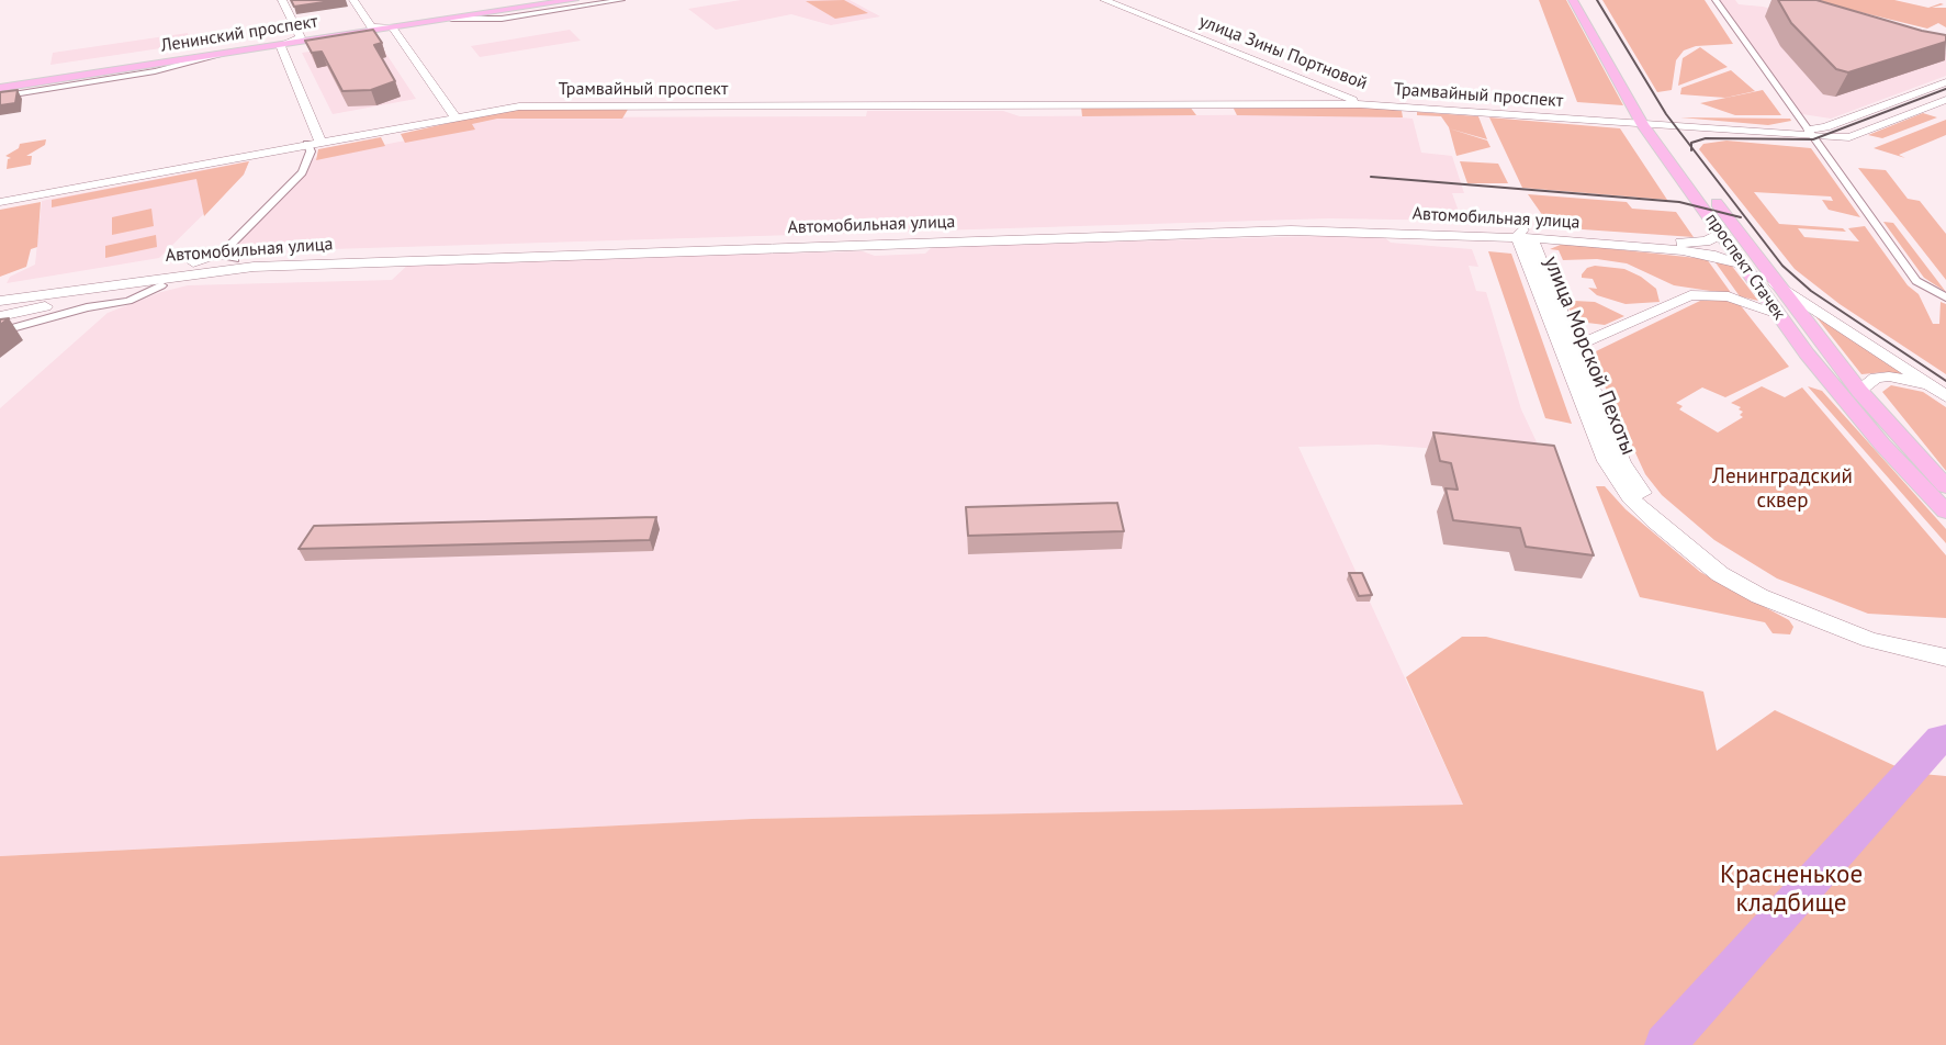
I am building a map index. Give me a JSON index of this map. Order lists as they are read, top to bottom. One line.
{"streets":{"main road":["Ленинский проспект","проспект Стачек"],"street":["улица Зины Портновой","Трамвайный проспект","Автомобильная улица","улица Морской Пехоты"]},"crossings":[["улица Зины Портновой","Трамвайный проспект"],["Трамвайный проспект","проспект Стачек"],["Автомобильная улица","проспект Стачек"],["Автомобильная улица","улица Морской Пехоты"]],"parks":["Ленинградский сквер","Красненькое кладбище"]}
